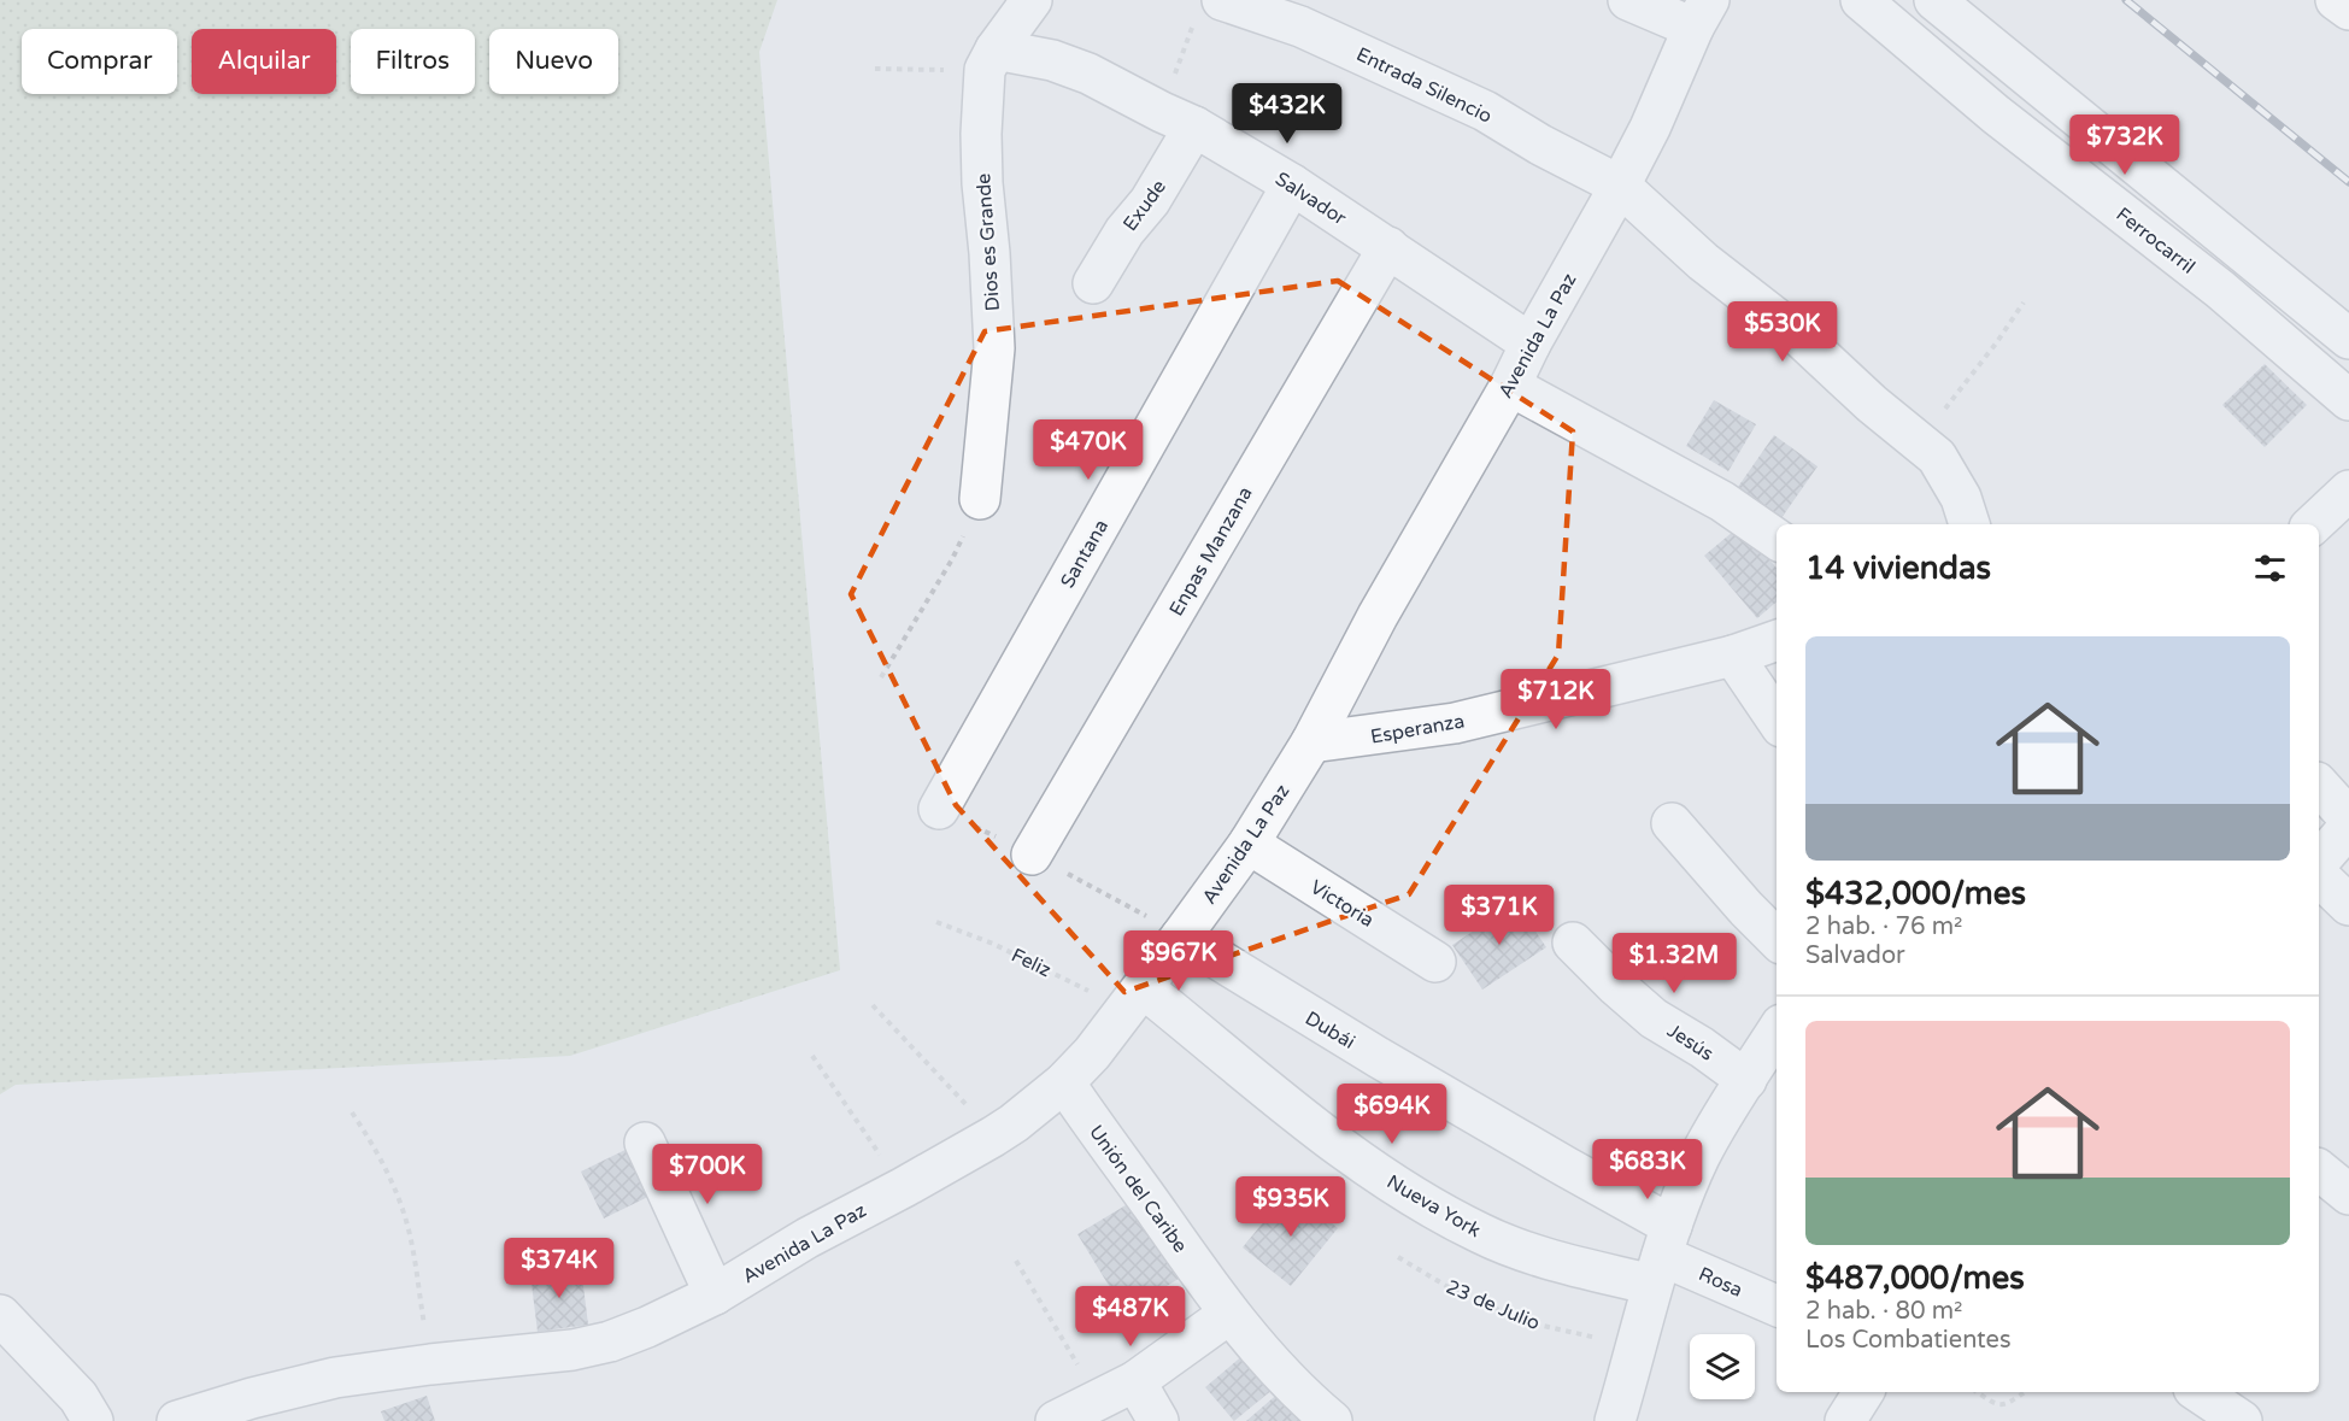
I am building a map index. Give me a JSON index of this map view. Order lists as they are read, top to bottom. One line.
{"streets":{"street":["Entrada Silencio","Salvador","Exude","Ferrocarril","Dios es Grande","Avenida La Paz","Enpas Manzana","Santana","Esperanza","Victoria","Dubái","Jesús","Unión del Caribe","Nueva York","Rosa"],"path":["Feliz","23 de Julio"]},"crossings":[["Entrada Silencio","Avenida La Paz"],["Salvador","Exude"],["Salvador","Dios es Grande"],["Salvador","Avenida La Paz"],["Salvador","Enpas Manzana"],["Salvador","Santana"],["Avenida La Paz","Esperanza"],["Avenida La Paz","Victoria"],["Avenida La Paz","Feliz"],["Avenida La Paz","Dubái"],["Avenida La Paz","Unión del Caribe"],["Avenida La Paz","Nueva York"],["Feliz","Nueva York"],["Dubái","Nueva York"],["Dubái","Rosa"],["Nueva York","Rosa"]],"page":{"chip":["Comprar","Alquilar","Filtros","Nuevo"],"price":["$432K","$732K","$530K","$470K","$712K","$371K","$967K","$1.32M","$694K","$683K","$700K","$935K","$374K","$487K"],"heading":"14 viviendas","list":[{"name":"$432,000/mes","note":"2 hab. · 76 m² · Salvador"},{"name":"$487,000/mes","note":"2 hab. · 80 m² · Los Combatientes"}]}}
